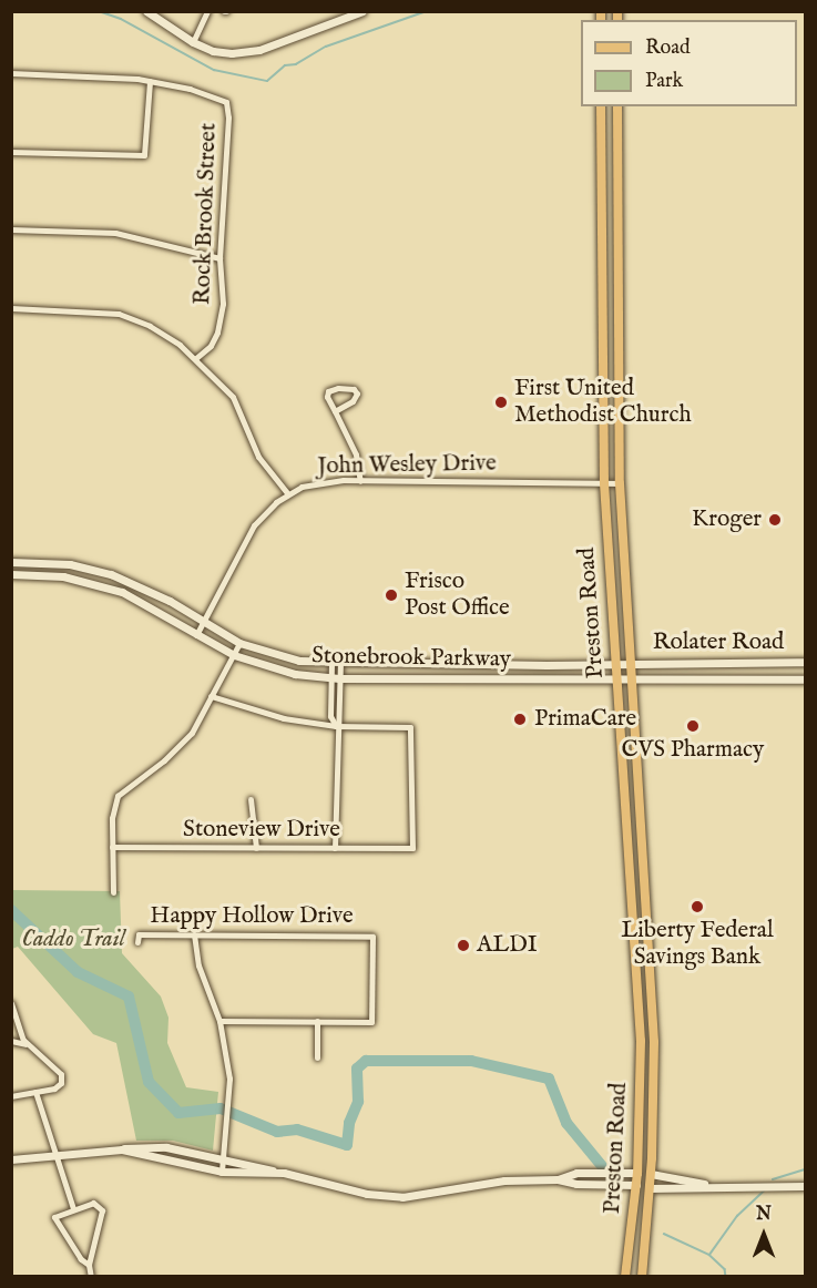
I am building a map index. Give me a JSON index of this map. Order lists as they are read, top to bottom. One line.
{"streets":{"main road":["Preston Road","Rolater Road","Stonebrook Parkway"],"street":["Rock Brook Street","John Wesley Drive","Stoneview Drive","Happy Hollow Drive"]},"crossings":[["John Wesley Drive","Preston Road"],["John Wesley Drive","Stonebrook Parkway"],["Preston Road","Rolater Road"],["Preston Road","Stonebrook Parkway"],["Rolater Road","Stonebrook Parkway"]],"parks":["Caddo Trail"],"places":["First United Methodist Church","Kroger","Frisco Post Office","PrimaCare","CVS Pharmacy","Liberty Federal Savings Bank","ALDI"],"legend":["Road","Park"],"north":"top"}
